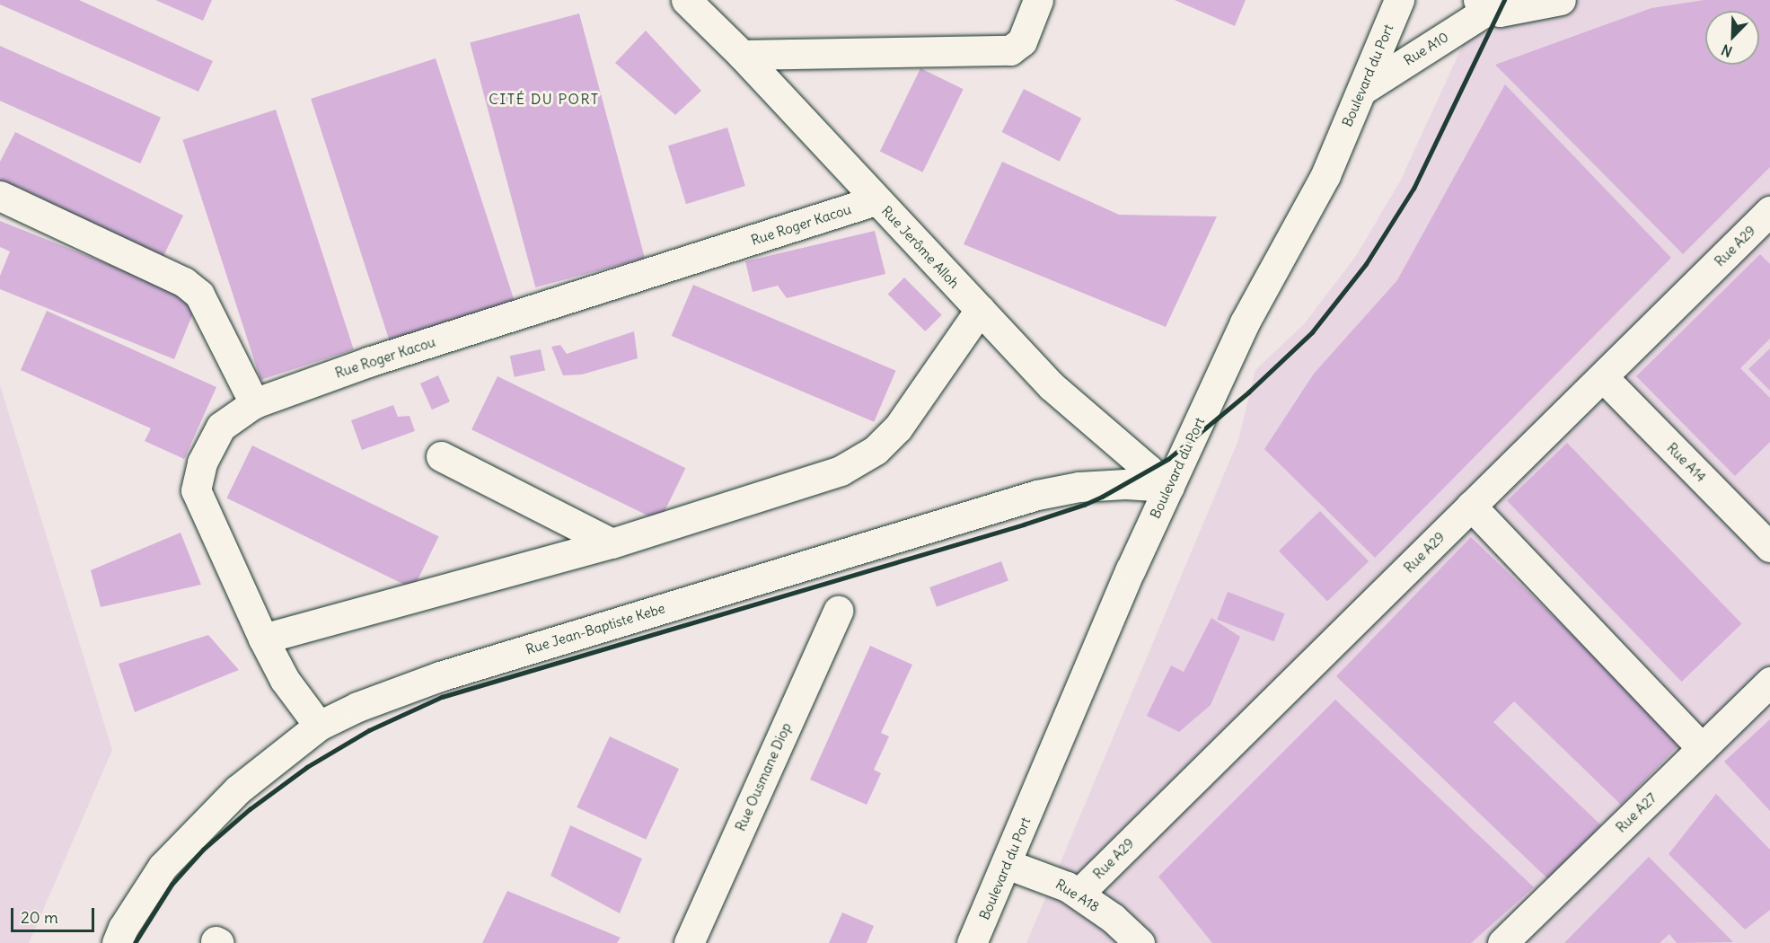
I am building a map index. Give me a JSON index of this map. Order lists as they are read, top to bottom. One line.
{"streets":{"street":["Rue A10","Boulevard du Port","Rue Roger Kacou","Rue A29","Rue Jerôme Alloh","Rue A14","Rue Jean-Baptiste Kebe","Rue Ousmane Diop","Rue A27","Rue A18"]},"crossings":[["Rue A10","Boulevard du Port"],["Boulevard du Port","Rue Jerôme Alloh"],["Boulevard du Port","Rue Jean-Baptiste Kebe"],["Boulevard du Port","Rue A18"],["Rue Roger Kacou","Rue Jerôme Alloh"],["Rue Roger Kacou","Rue Jean-Baptiste Kebe"],["Rue A29","Rue A14"],["Rue A29","Rue A18"],["Rue Jerôme Alloh","Rue Jean-Baptiste Kebe"]],"districts":["CITÉ DU PORT"],"scale_bar":"20 m","north":"bottom left"}
